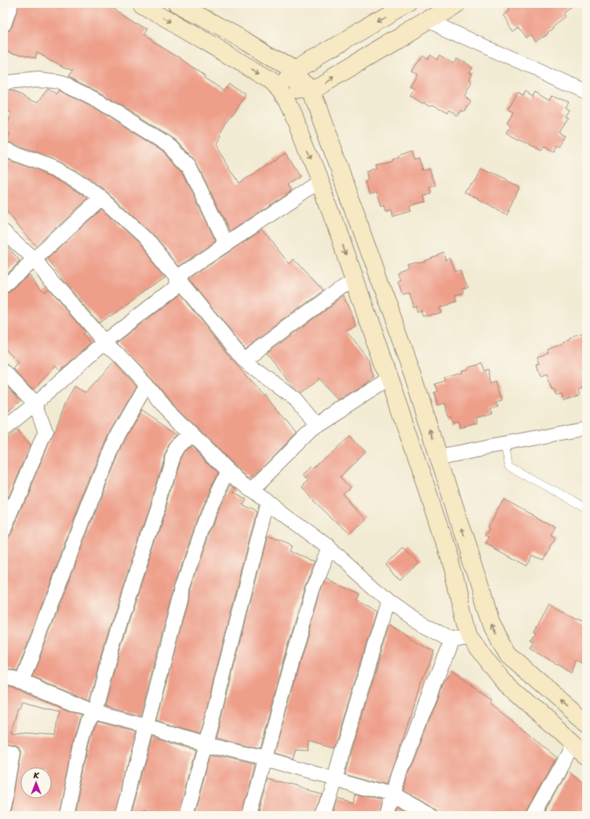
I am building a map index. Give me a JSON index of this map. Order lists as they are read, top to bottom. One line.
{"north":"top"}
